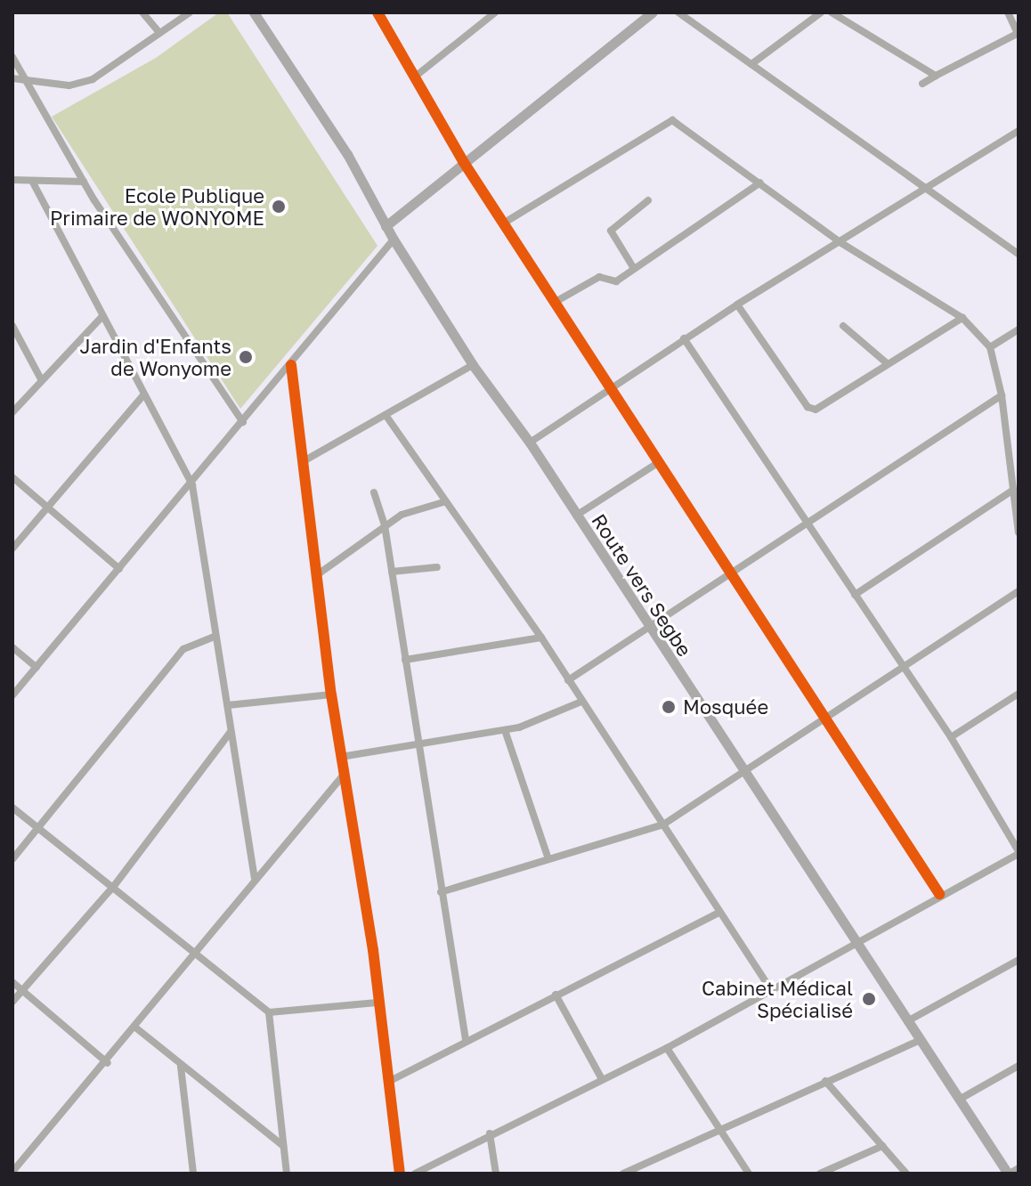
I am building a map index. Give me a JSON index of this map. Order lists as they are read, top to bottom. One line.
{"streets":{"main road":["Route vers Segbe"]},"places":["Ecole Publique Primaire de WONYOME","Jardin d'Enfants de Wonyome","Mosquée","Cabinet Médical Spécialisé"]}
